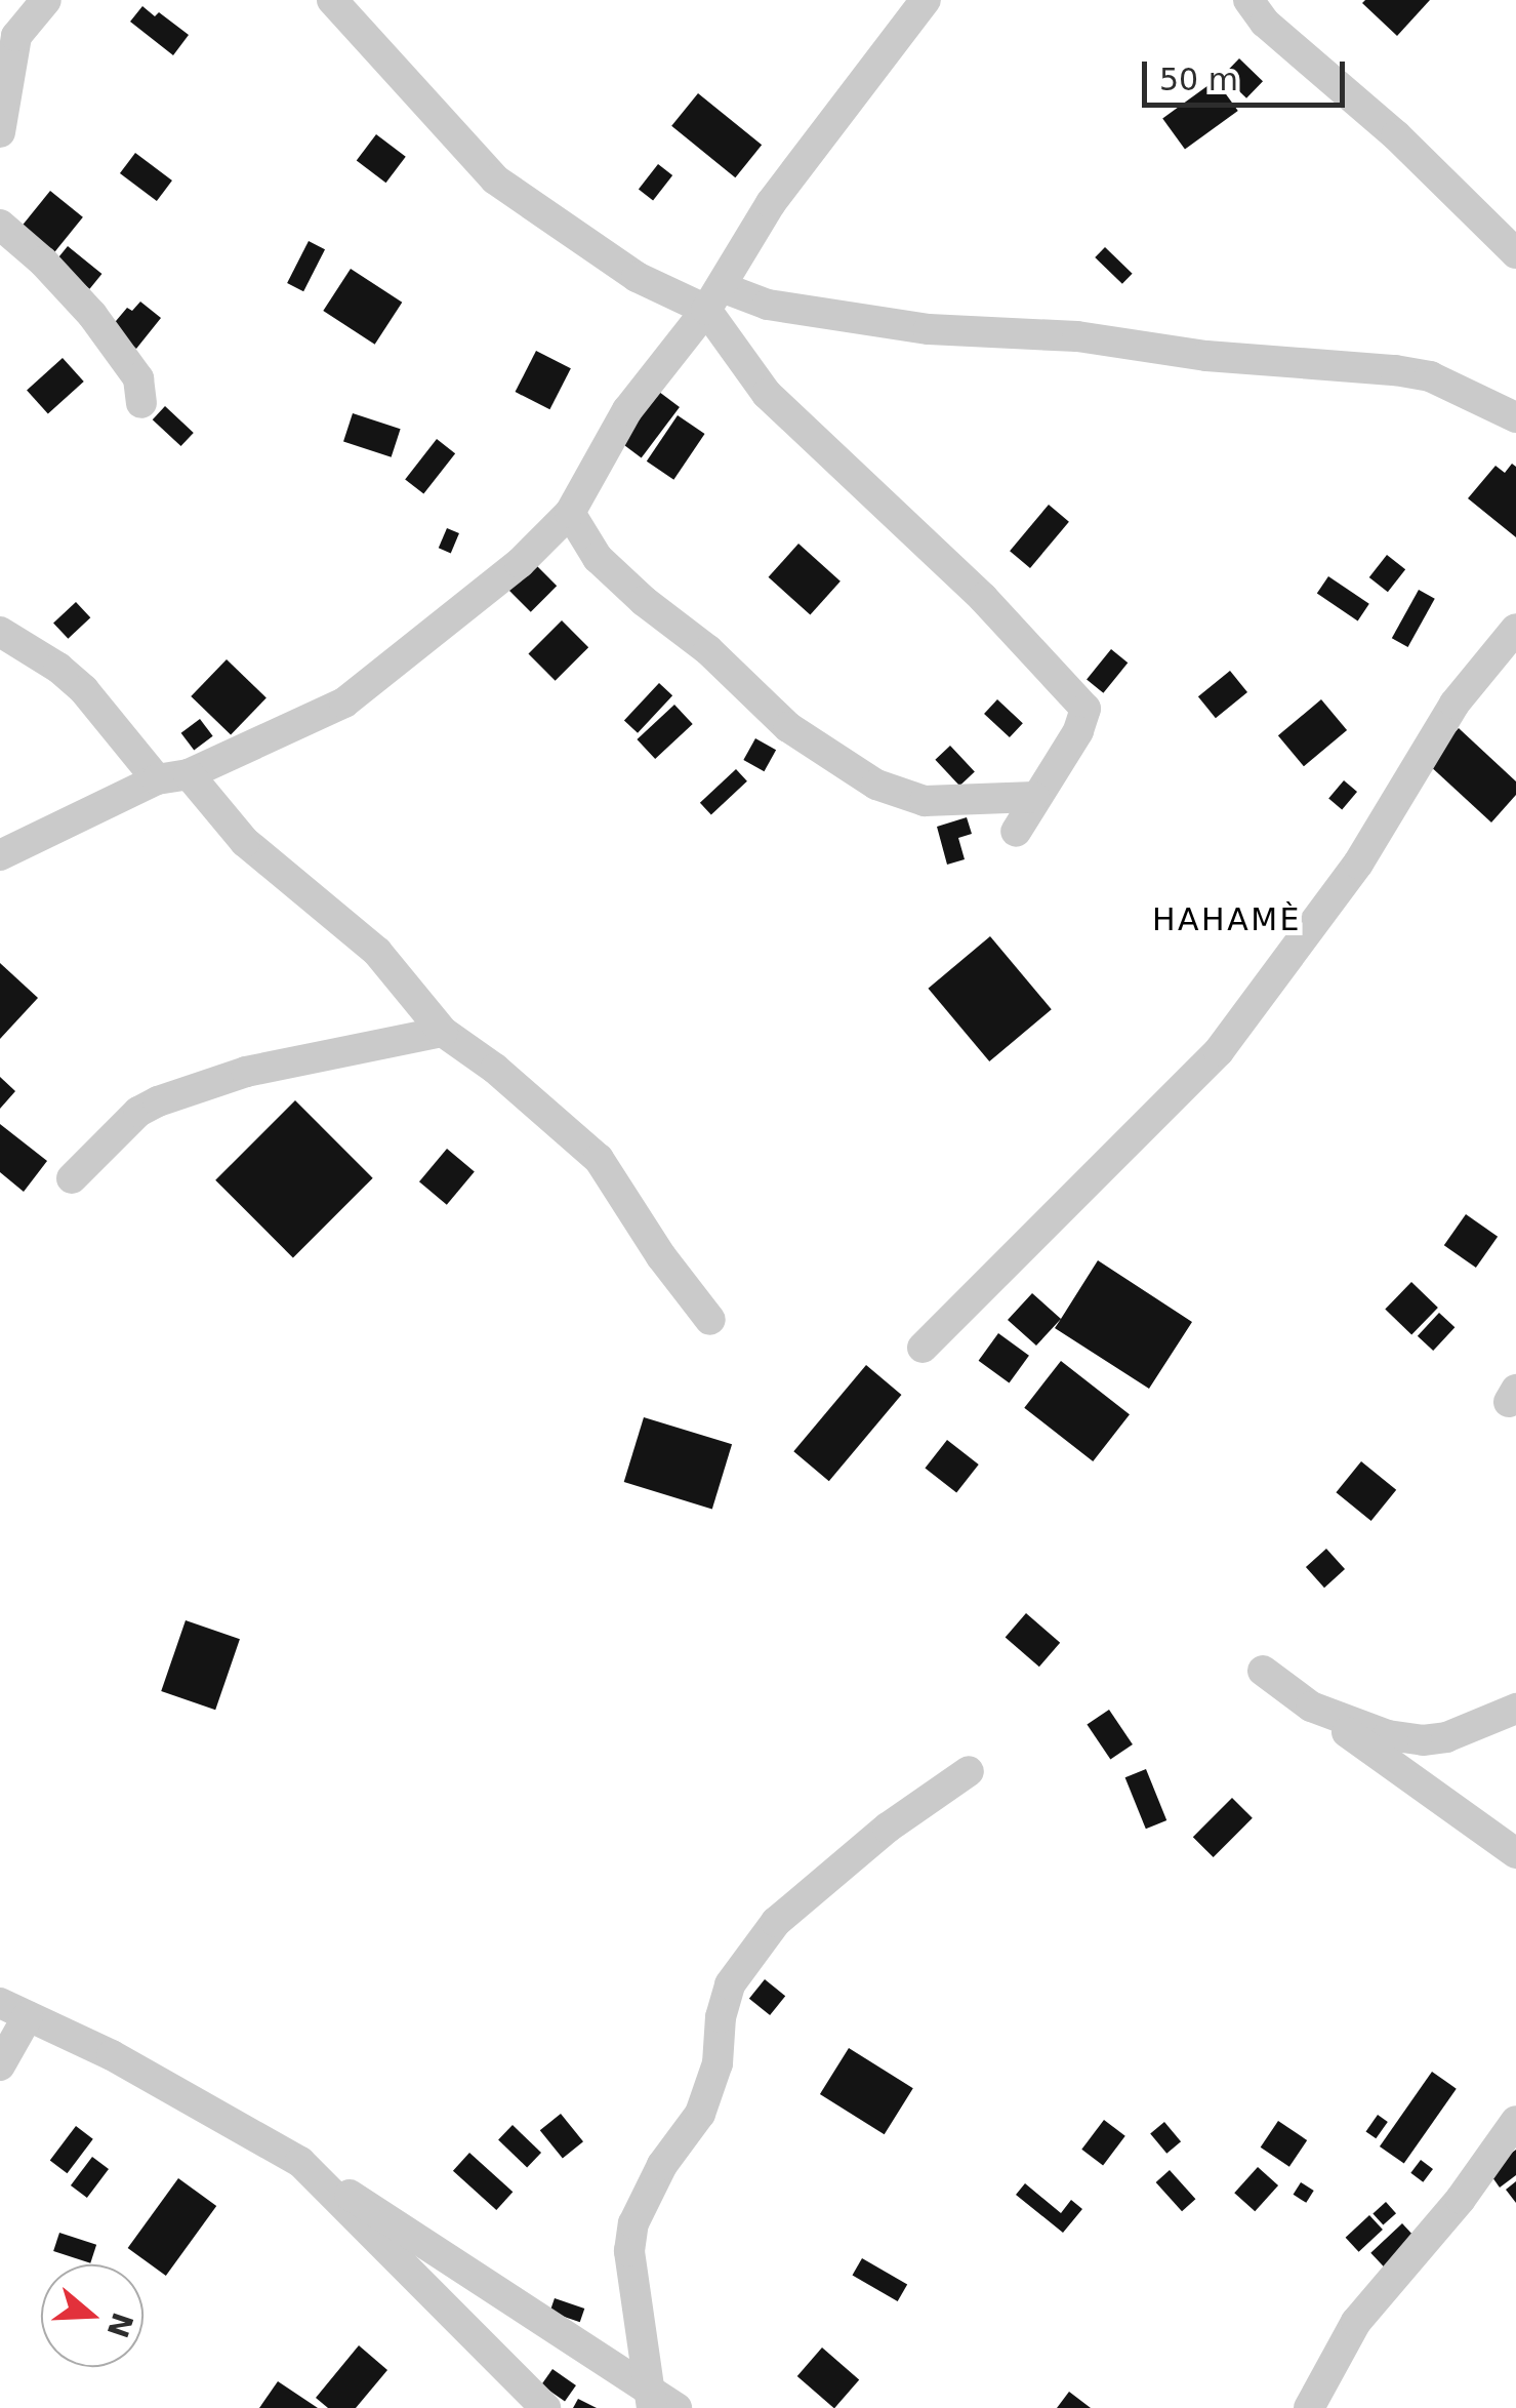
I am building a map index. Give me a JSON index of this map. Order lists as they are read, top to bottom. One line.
{"districts":["HAHAMÈ"],"scale_bar":"50 m","north":"right"}
